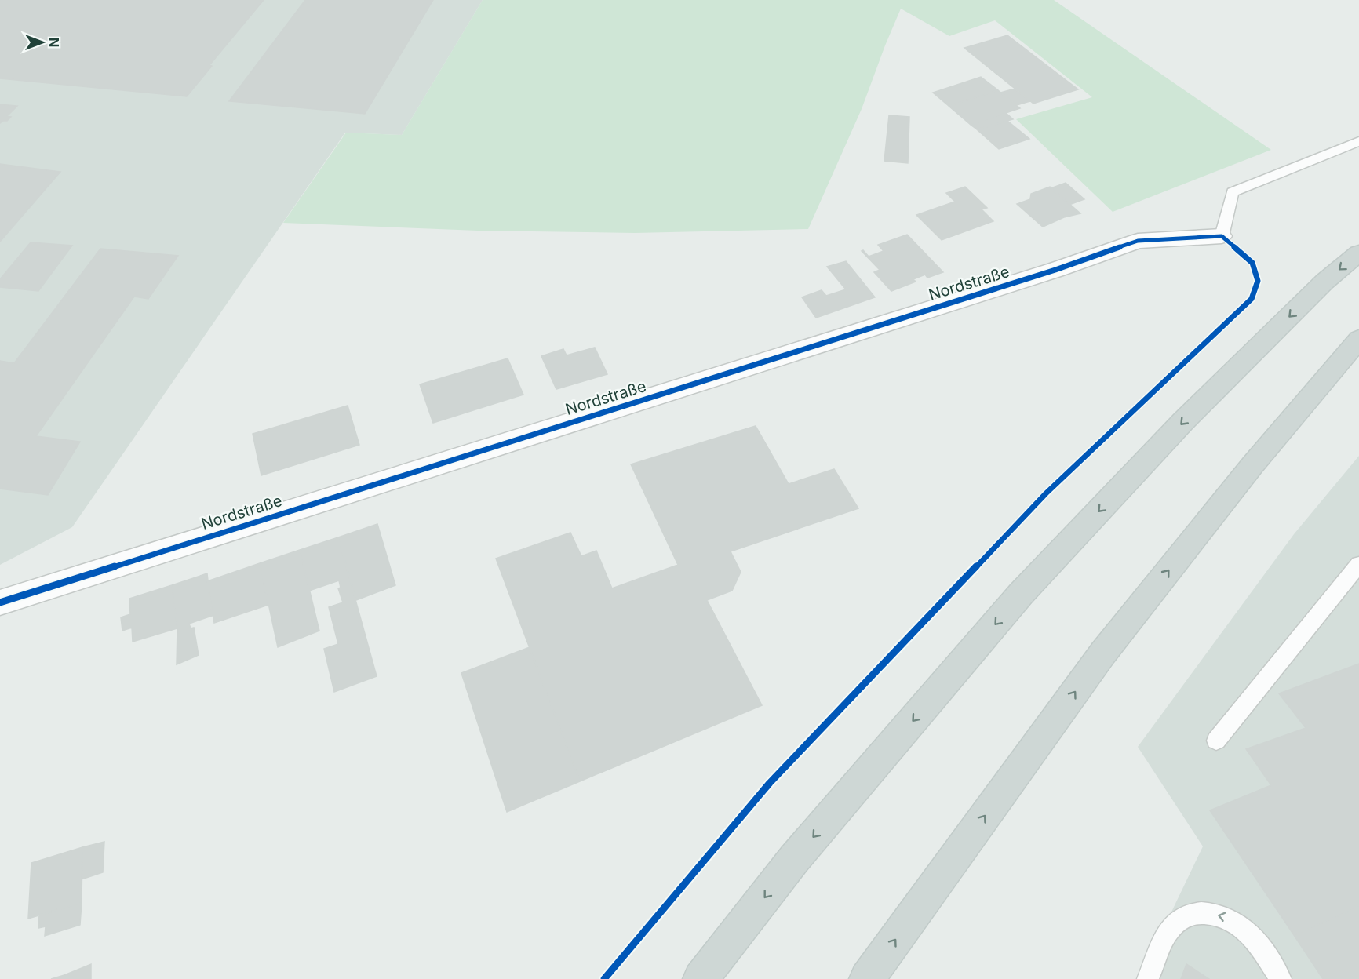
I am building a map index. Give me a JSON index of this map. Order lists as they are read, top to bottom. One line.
{"streets":{"street":["Nordstraße"]},"north":"right"}
